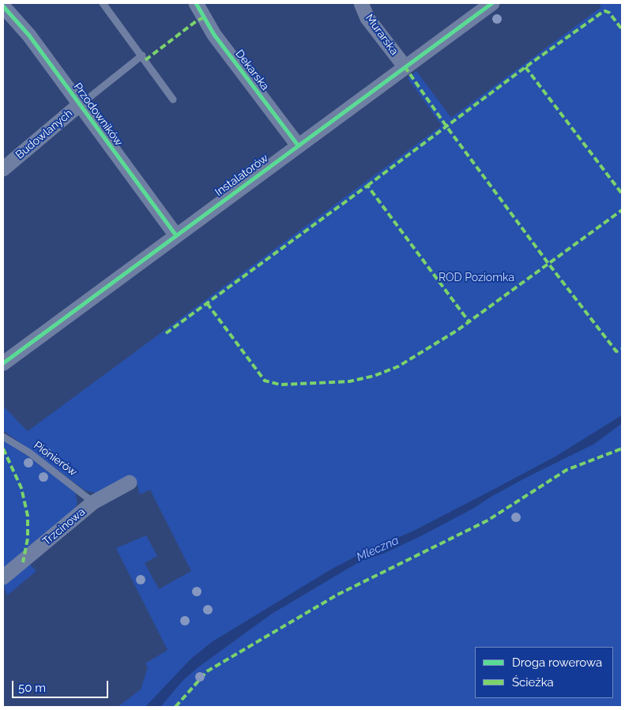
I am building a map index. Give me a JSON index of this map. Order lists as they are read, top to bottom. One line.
{"streets":{"street":["Murarska","Dekarska","Przodowników","Budowlanych","Instalatorów","Trzcinowa"],"lane":["Pionierów"]},"crossings":[["Murarska","Instalatorów"],["Dekarska","Instalatorów"],["Przodowników","Budowlanych"],["Przodowników","Instalatorów"],["Pionierów","Trzcinowa"]],"water":["Mleczna"],"parks":["ROD Poziomka"],"legend":["Droga rowerowa","Ścieżka"],"scale_bar":"50 m"}
